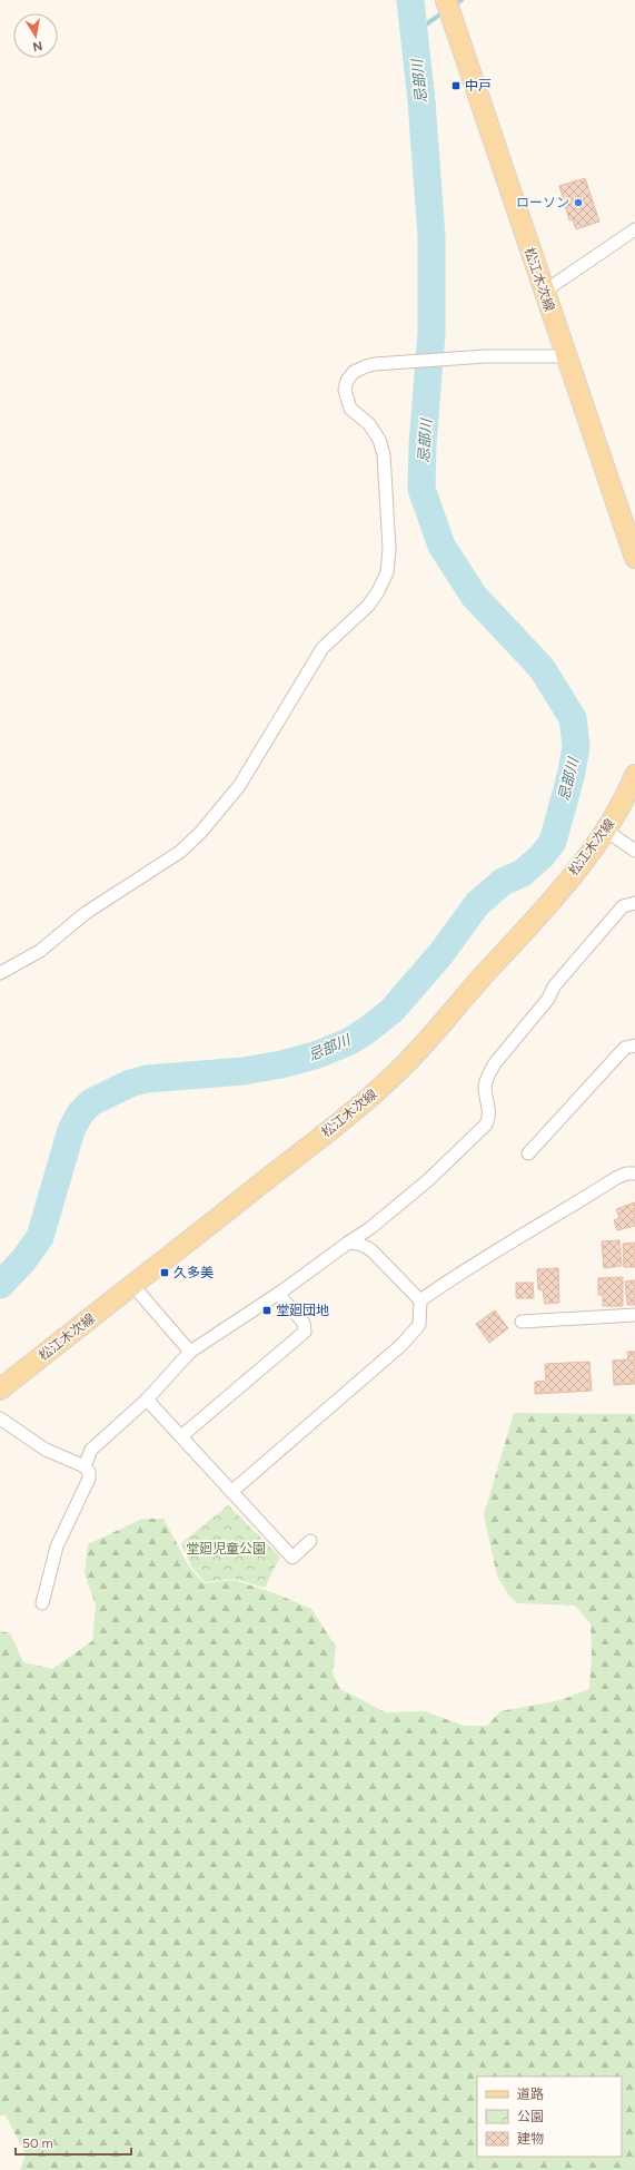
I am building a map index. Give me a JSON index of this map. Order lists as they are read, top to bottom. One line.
{"streets":{"main road":["松江木次線"]},"water":["忌部川"],"parks":["堂廻児童公園"],"places":{"transit":["中戸","久多美","堂廻団地"],"other":["ローソン"]},"legend":["道路","公園","建物"],"scale_bar":"50 m","north":"bottom"}
